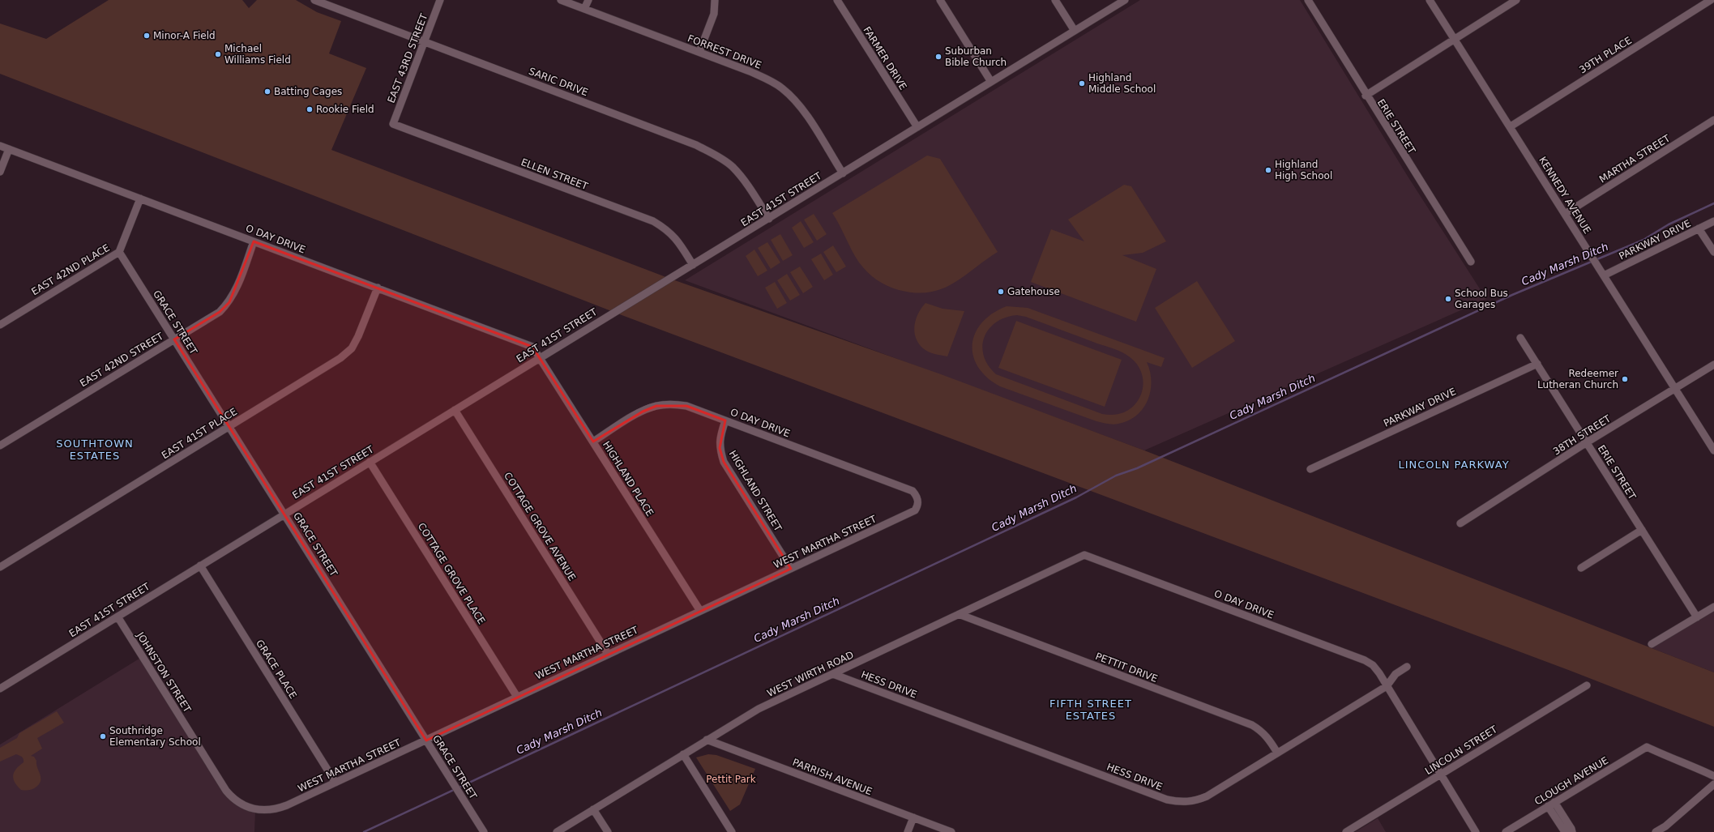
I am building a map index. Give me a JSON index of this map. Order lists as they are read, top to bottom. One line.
{"streets":{"street":["FORREST DRIVE","39TH PLACE","EAST 43RD STREET","FARMER DRIVE","SARIC DRIVE","ERIE STREET","MARTHA STREET","ELLEN STREET","KENNEDY AVENUE","EAST 41ST STREET","O DAY DRIVE","PARKWAY DRIVE","EAST 42ND PLACE","GRACE STREET","EAST 42ND STREET","EAST 41ST PLACE","38TH STREET","HIGHLAND PLACE","HIGHLAND STREET","COTTAGE GROVE AVENUE","WEST MARTHA STREET","COTTAGE GROVE PLACE","PETTIT DRIVE","GRACE PLACE","JOHNSTON STREET","WEST WIRTH ROAD","HESS DRIVE","LINCOLN STREET","PARRISH AVENUE","CLOUGH AVENUE"]},"crossings":[["FORREST DRIVE","EAST 41ST STREET"],["39TH PLACE","KENNEDY AVENUE"],["EAST 43RD STREET","SARIC DRIVE"],["EAST 43RD STREET","ELLEN STREET"],["FARMER DRIVE","EAST 41ST STREET"],["SARIC DRIVE","EAST 41ST STREET"],["ERIE STREET","PARKWAY DRIVE"],["ERIE STREET","38TH STREET"],["MARTHA STREET","KENNEDY AVENUE"],["ELLEN STREET","EAST 41ST STREET"],["KENNEDY AVENUE","PARKWAY DRIVE"],["KENNEDY AVENUE","38TH STREET"],["EAST 41ST STREET","O DAY DRIVE"],["EAST 41ST STREET","GRACE STREET"],["EAST 41ST STREET","HIGHLAND PLACE"],["EAST 41ST STREET","COTTAGE GROVE AVENUE"],["EAST 41ST STREET","COTTAGE GROVE PLACE"],["EAST 41ST STREET","GRACE PLACE"],["EAST 41ST STREET","JOHNSTON STREET"],["O DAY DRIVE","EAST 42ND PLACE"],["O DAY DRIVE","EAST 42ND STREET"],["O DAY DRIVE","EAST 41ST PLACE"],["O DAY DRIVE","HIGHLAND PLACE"],["O DAY DRIVE","HIGHLAND STREET"],["O DAY DRIVE","WEST MARTHA STREET"],["O DAY DRIVE","WEST WIRTH ROAD"],["O DAY DRIVE","HESS DRIVE"],["O DAY DRIVE","LINCOLN STREET"],["EAST 42ND PLACE","GRACE STREET"],["GRACE STREET","EAST 42ND STREET"],["GRACE STREET","EAST 41ST PLACE"],["GRACE STREET","WEST MARTHA STREET"],["HIGHLAND PLACE","WEST MARTHA STREET"],["HIGHLAND STREET","WEST MARTHA STREET"],["COTTAGE GROVE AVENUE","WEST MARTHA STREET"],["WEST MARTHA STREET","COTTAGE GROVE PLACE"],["WEST MARTHA STREET","GRACE PLACE"],["WEST MARTHA STREET","JOHNSTON STREET"],["PETTIT DRIVE","WEST WIRTH ROAD"],["PETTIT DRIVE","HESS DRIVE"],["WEST WIRTH ROAD","HESS DRIVE"],["WEST WIRTH ROAD","PARRISH AVENUE"]],"districts":["SOUTHTOWN ESTATES","LINCOLN PARKWAY","FIFTH STREET ESTATES"],"water":["Cady Marsh Ditch"],"parks":["Pettit Park"],"places":["Minor-A Field","Michael Williams Field","Suburban Bible Church","Highland Middle School","Batting Cages","Rookie Field","Highland High School","Gatehouse","School Bus Garages","Redeemer Lutheran Church","Southridge Elementary School"]}
